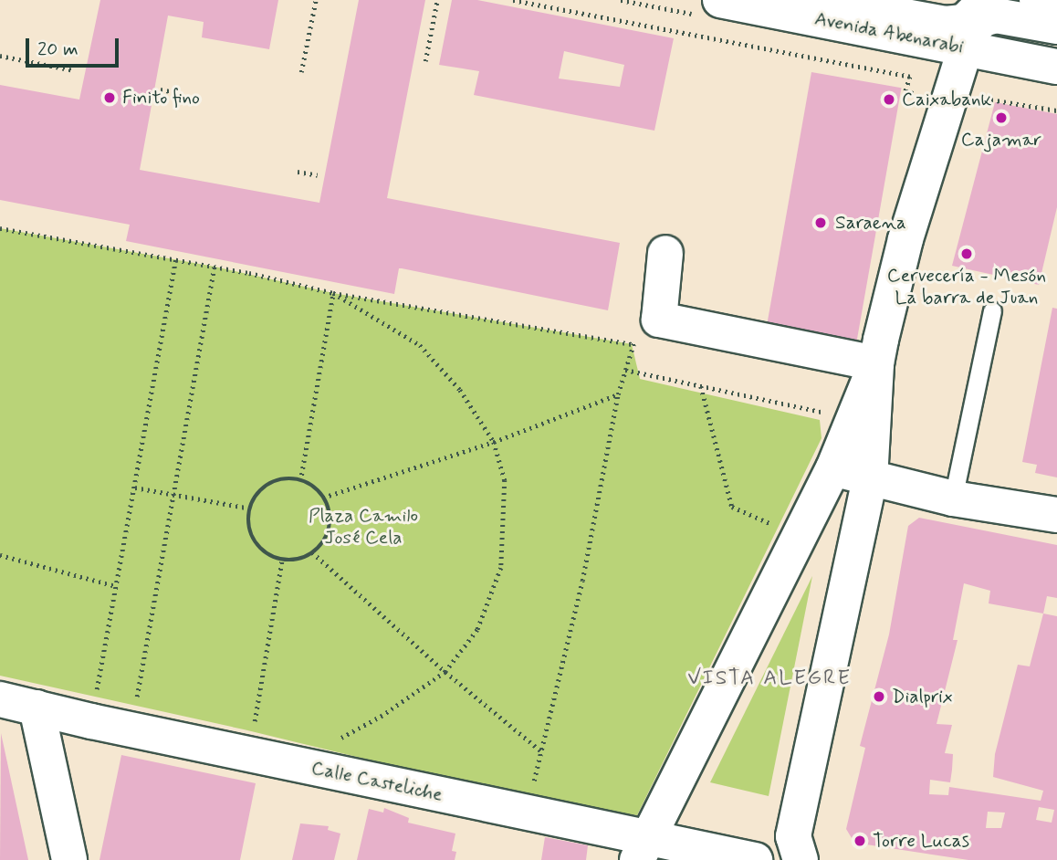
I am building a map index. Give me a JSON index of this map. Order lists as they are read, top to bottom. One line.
{"streets":{"street":["Avenida Abenarabi","Calle Casteliche"]},"districts":["VISTA ALEGRE"],"parks":["Plaza Camilo José Cela"],"places":["Finito fino","Caixabank","Cajamar","Saraena","Cervecería - Mesón La barra de Juan","Dialprix","Torre Lucas"],"scale_bar":"20 m"}
